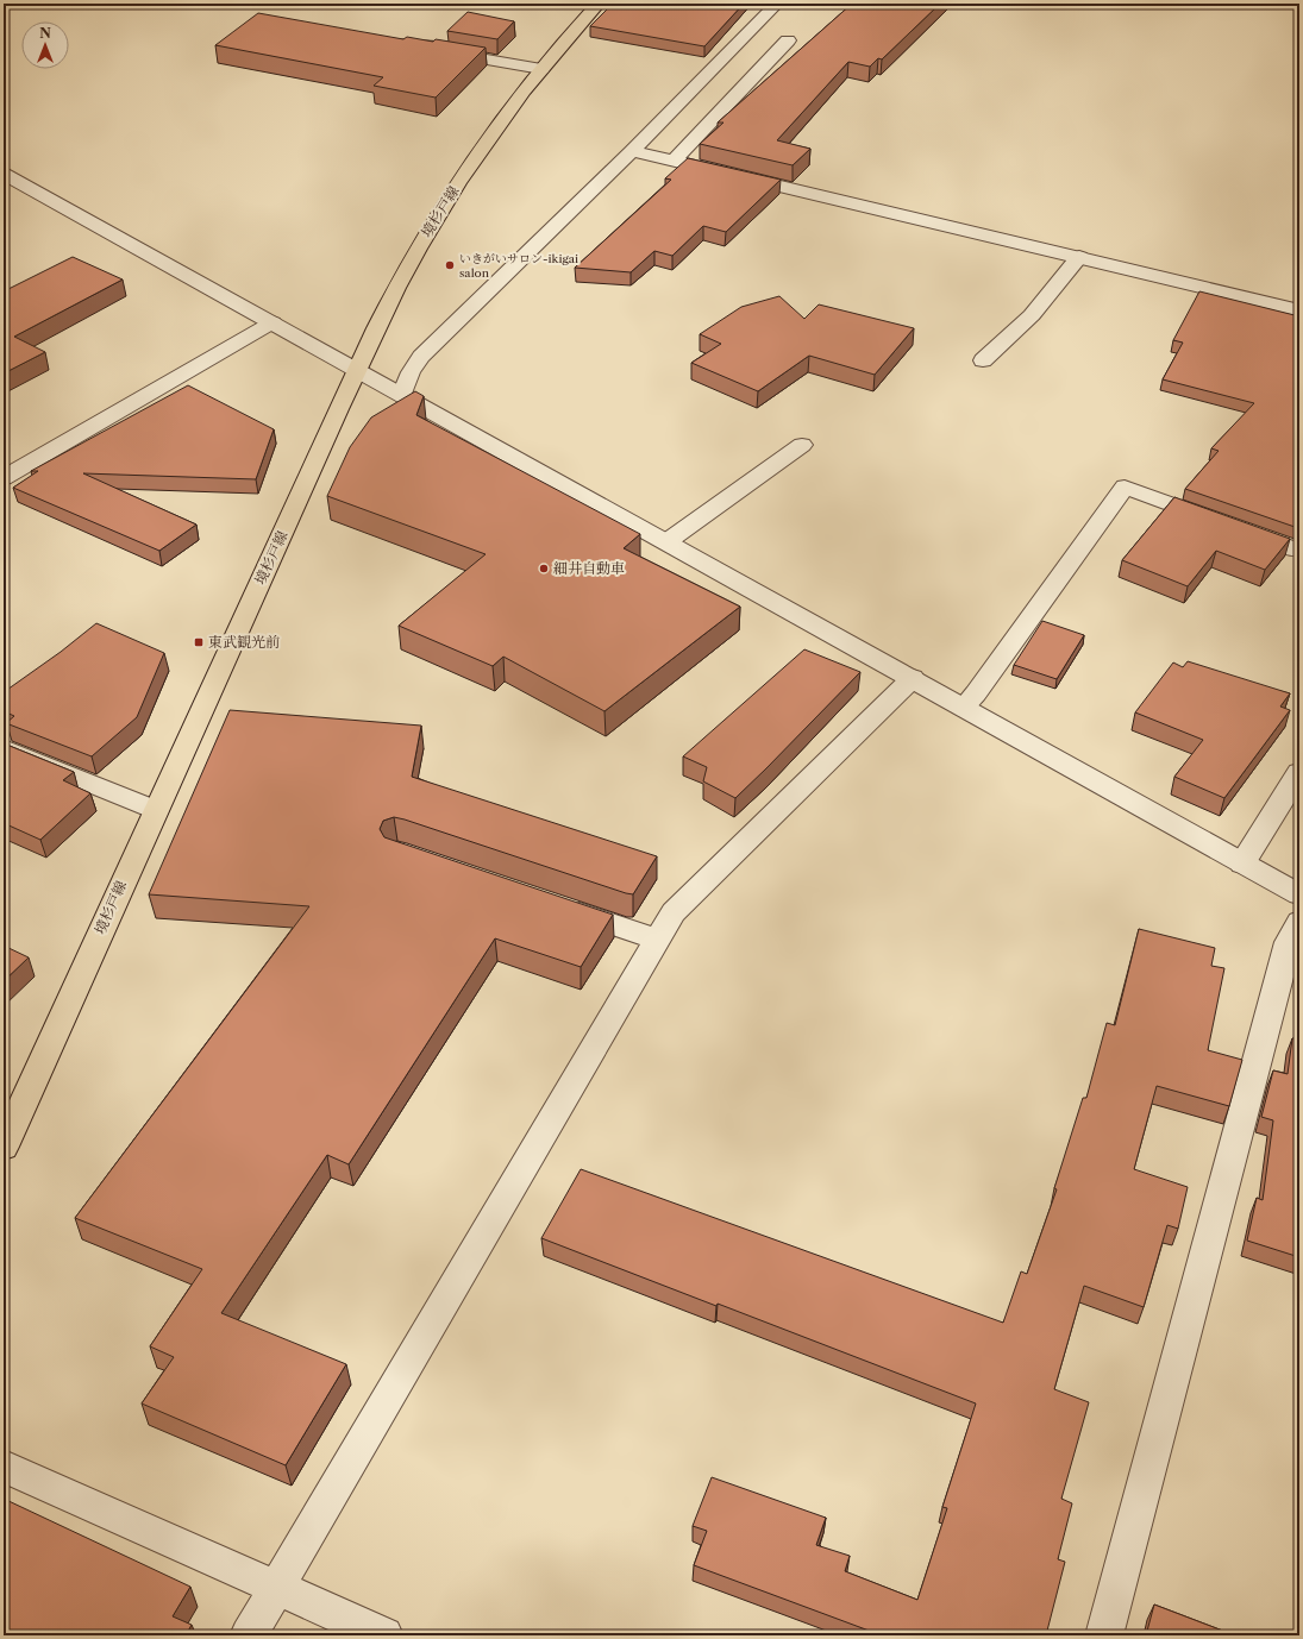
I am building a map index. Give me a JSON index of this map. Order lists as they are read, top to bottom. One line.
{"streets":{"main road":["境杉戸線"]},"places":{"other":["いきがいサロン-ikigai salon","細井自動車"],"transit":["東武観光前"]},"north":"top"}
